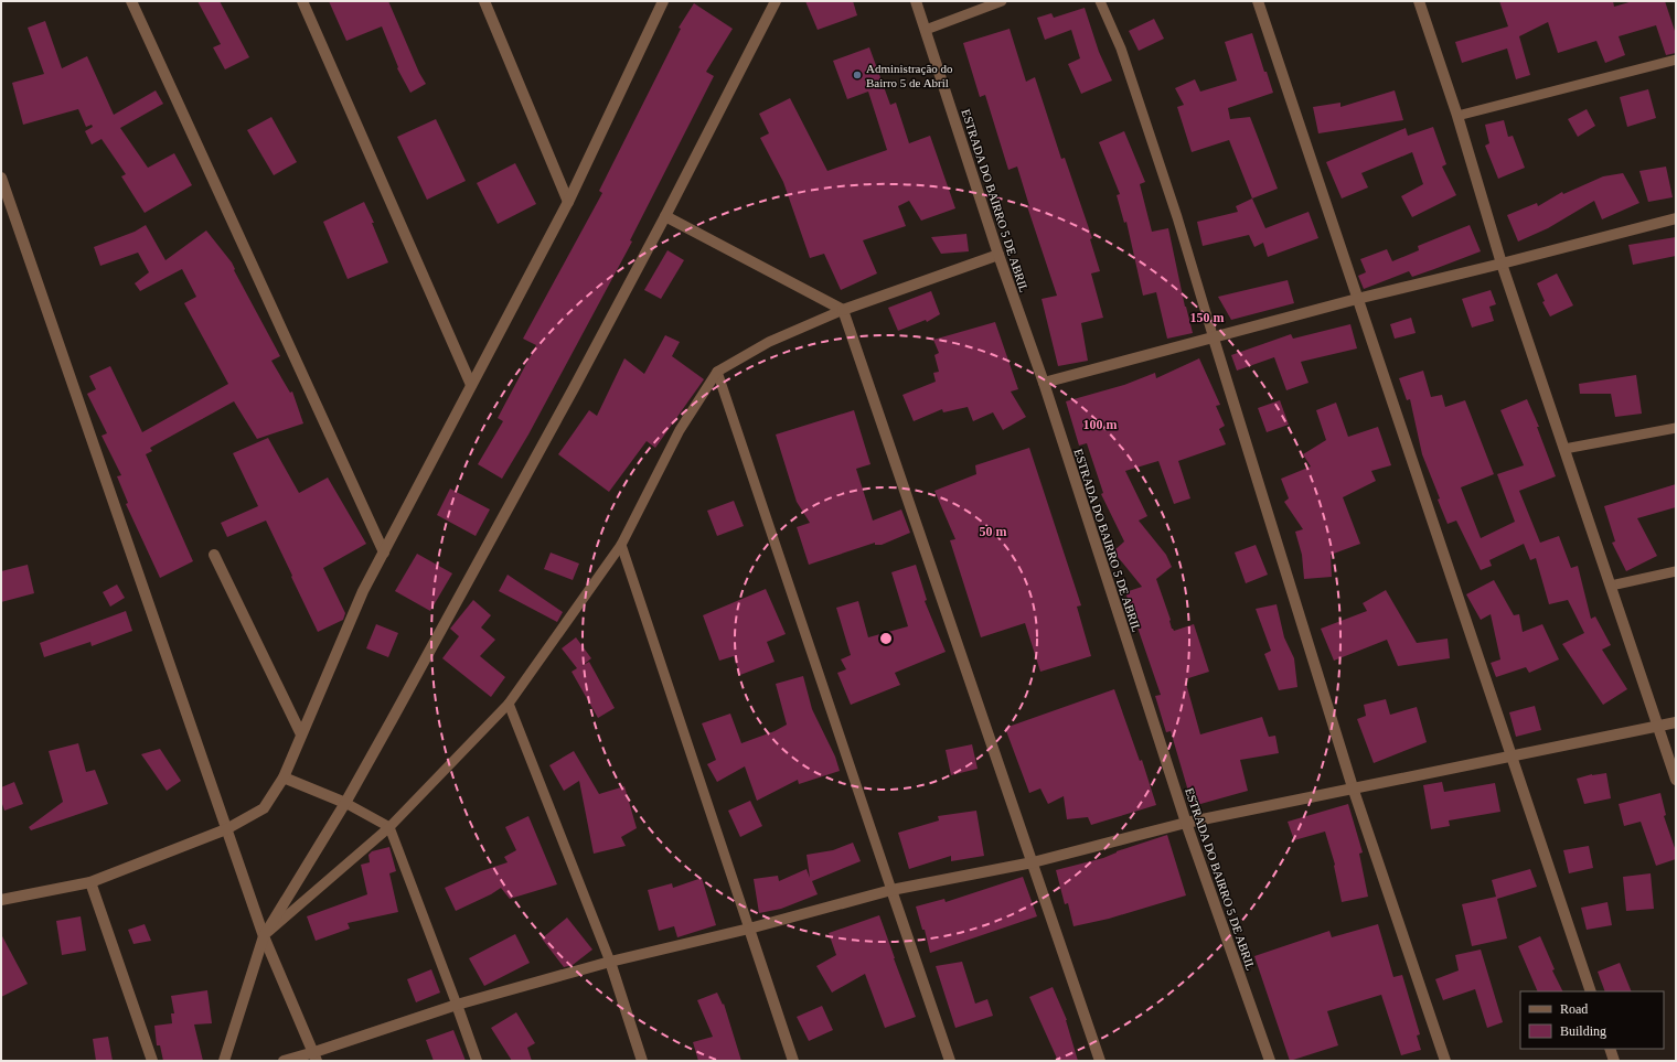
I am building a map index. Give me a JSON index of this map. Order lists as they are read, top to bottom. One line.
{"streets":{"street":["ESTRADA DO BAIRRO 5 DE ABRIL"]},"places":["Administração do Bairro 5 de Abril"],"legend":["Road","Building"],"rings":["150 m","100 m","50 m"]}
